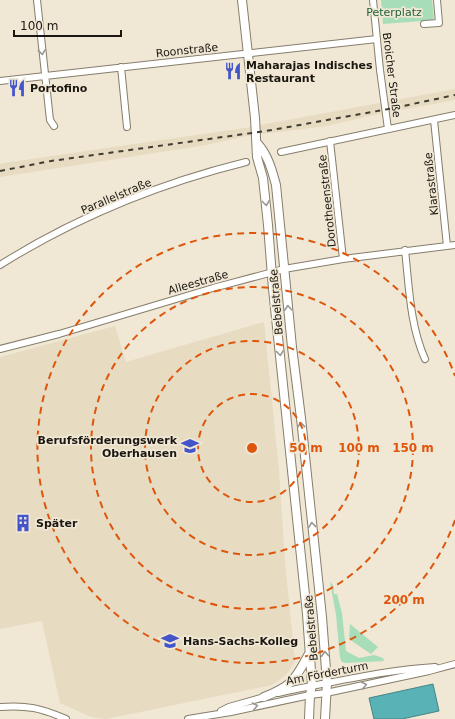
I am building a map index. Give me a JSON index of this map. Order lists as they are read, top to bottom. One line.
{"streets":{"street":["Roonstraße","Broicher Straße","Klarastraße","Parallelstraße","Dorotheenstraße","Alleestraße","Bebelstraße","Am Förderturm"]},"crossings":[["Roonstraße","Broicher Straße"],["Roonstraße","Bebelstraße"],["Klarastraße","Alleestraße"],["Dorotheenstraße","Alleestraße"],["Alleestraße","Bebelstraße"],["Bebelstraße","Am Förderturm"]],"parks":["Peterplatz"],"places":{"restaurant":["Maharajas Indisches Restaurant","Portofino"],"school or university":["Berufsförderungswerk Oberhausen","Hans-Sachs-Kolleg"],"building":["Später"]},"scale_bar":"100 m","rings":["50 m","100 m","150 m","200 m"]}
